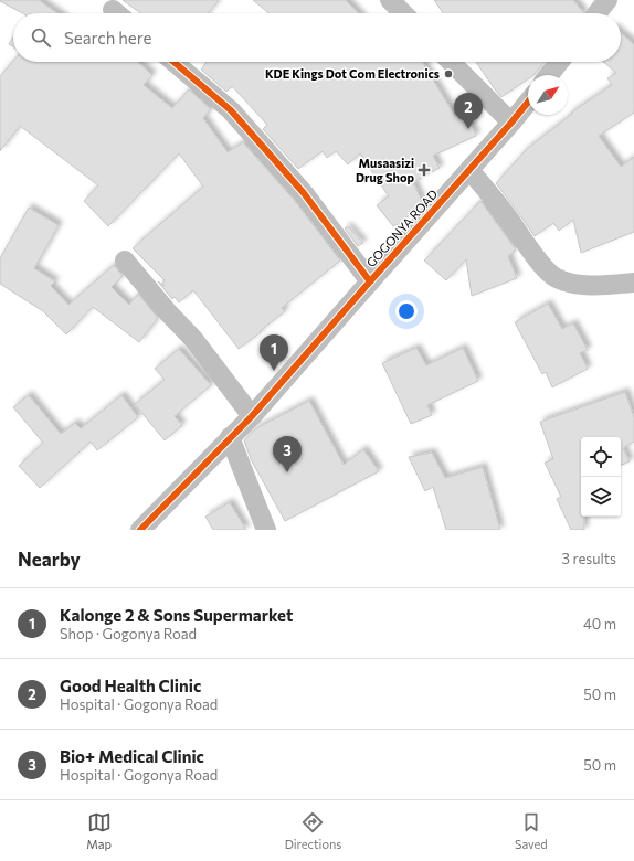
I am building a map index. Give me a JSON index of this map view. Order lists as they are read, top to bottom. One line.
{"streets":{"street":["GOGONYA ROAD"]},"places":{"other":["KDE Kings Dot Com Electronics"],"health":["Musaasizi Drug Shop"]},"north":"top right","page":{"search":"Search here","pins":["2","1","3"],"heading":["Nearby","3 results"],"list":[{"mark":"1","name":"Kalonge 2 & Sons Supermarket","note":"Shop · Gogonya Road","value":"40 m"},{"mark":"2","name":"Good Health Clinic","note":"Hospital · Gogonya Road","value":"50 m"},{"mark":"3","name":"Bio+ Medical Clinic","note":"Hospital · Gogonya Road","value":"50 m"}],"nav":["Map","Directions","Saved"]}}
